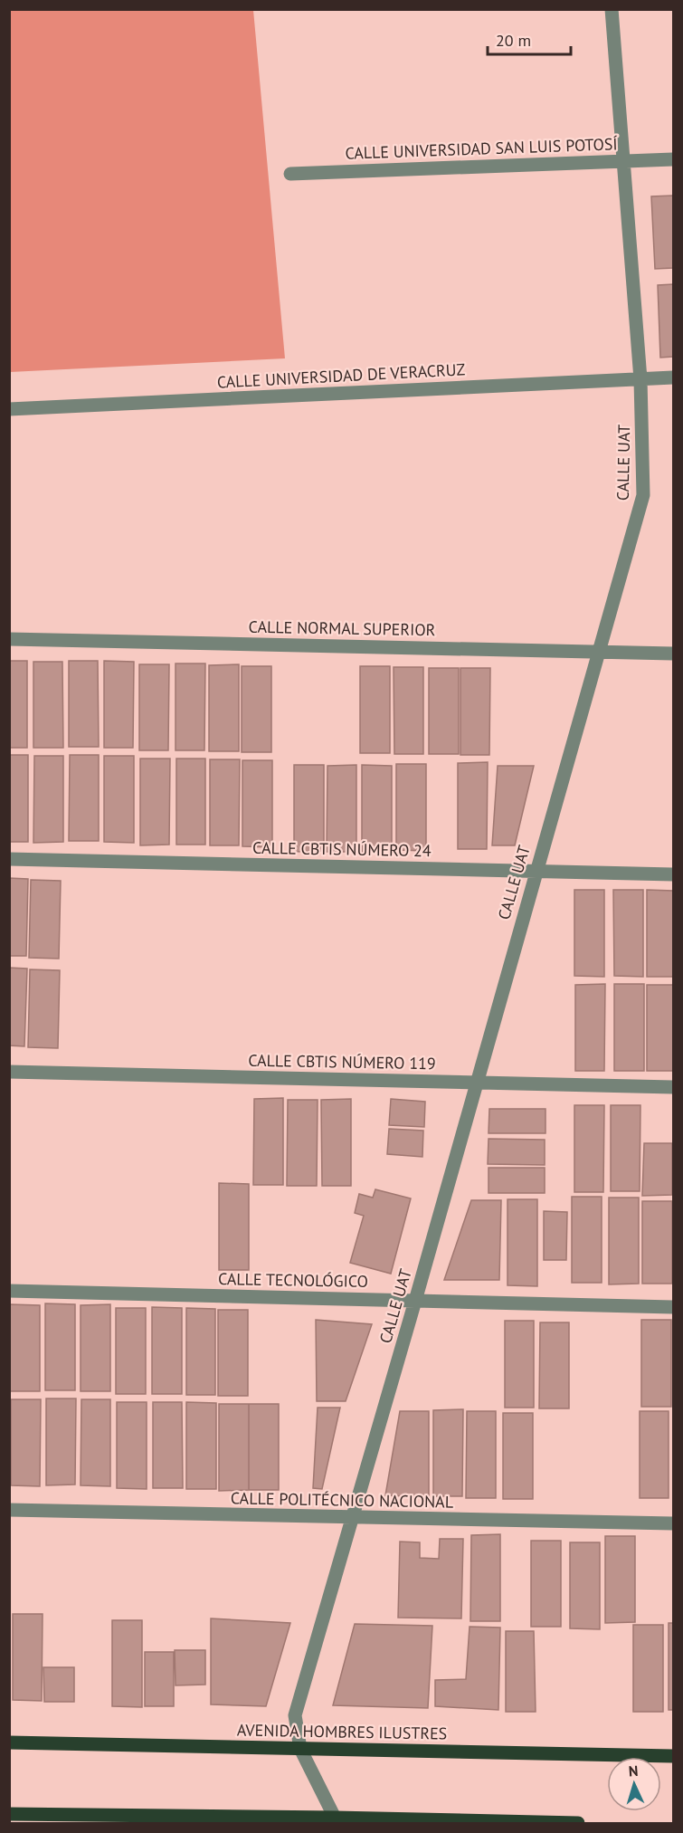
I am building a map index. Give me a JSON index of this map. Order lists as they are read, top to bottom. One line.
{"streets":{"main road":["AVENIDA HOMBRES ILUSTRES"],"street":["CALLE UNIVERSIDAD SAN LUIS POTOSÍ","CALLE UNIVERSIDAD DE VERACRUZ","CALLE UAT","CALLE NORMAL SUPERIOR","CALLE CBTIS NÚMERO 24","CALLE CBTIS NÚMERO 119","CALLE TECNOLÓGICO","CALLE POLITÉCNICO NACIONAL"]},"crossings":[["CALLE UNIVERSIDAD SAN LUIS POTOSÍ","CALLE UAT"],["CALLE UNIVERSIDAD DE VERACRUZ","CALLE UAT"],["CALLE UAT","CALLE NORMAL SUPERIOR"],["CALLE UAT","CALLE CBTIS NÚMERO 24"],["CALLE UAT","CALLE CBTIS NÚMERO 119"],["CALLE UAT","CALLE TECNOLÓGICO"],["CALLE UAT","CALLE POLITÉCNICO NACIONAL"],["CALLE UAT","AVENIDA HOMBRES ILUSTRES"]],"scale_bar":"20 m","north":"top"}
